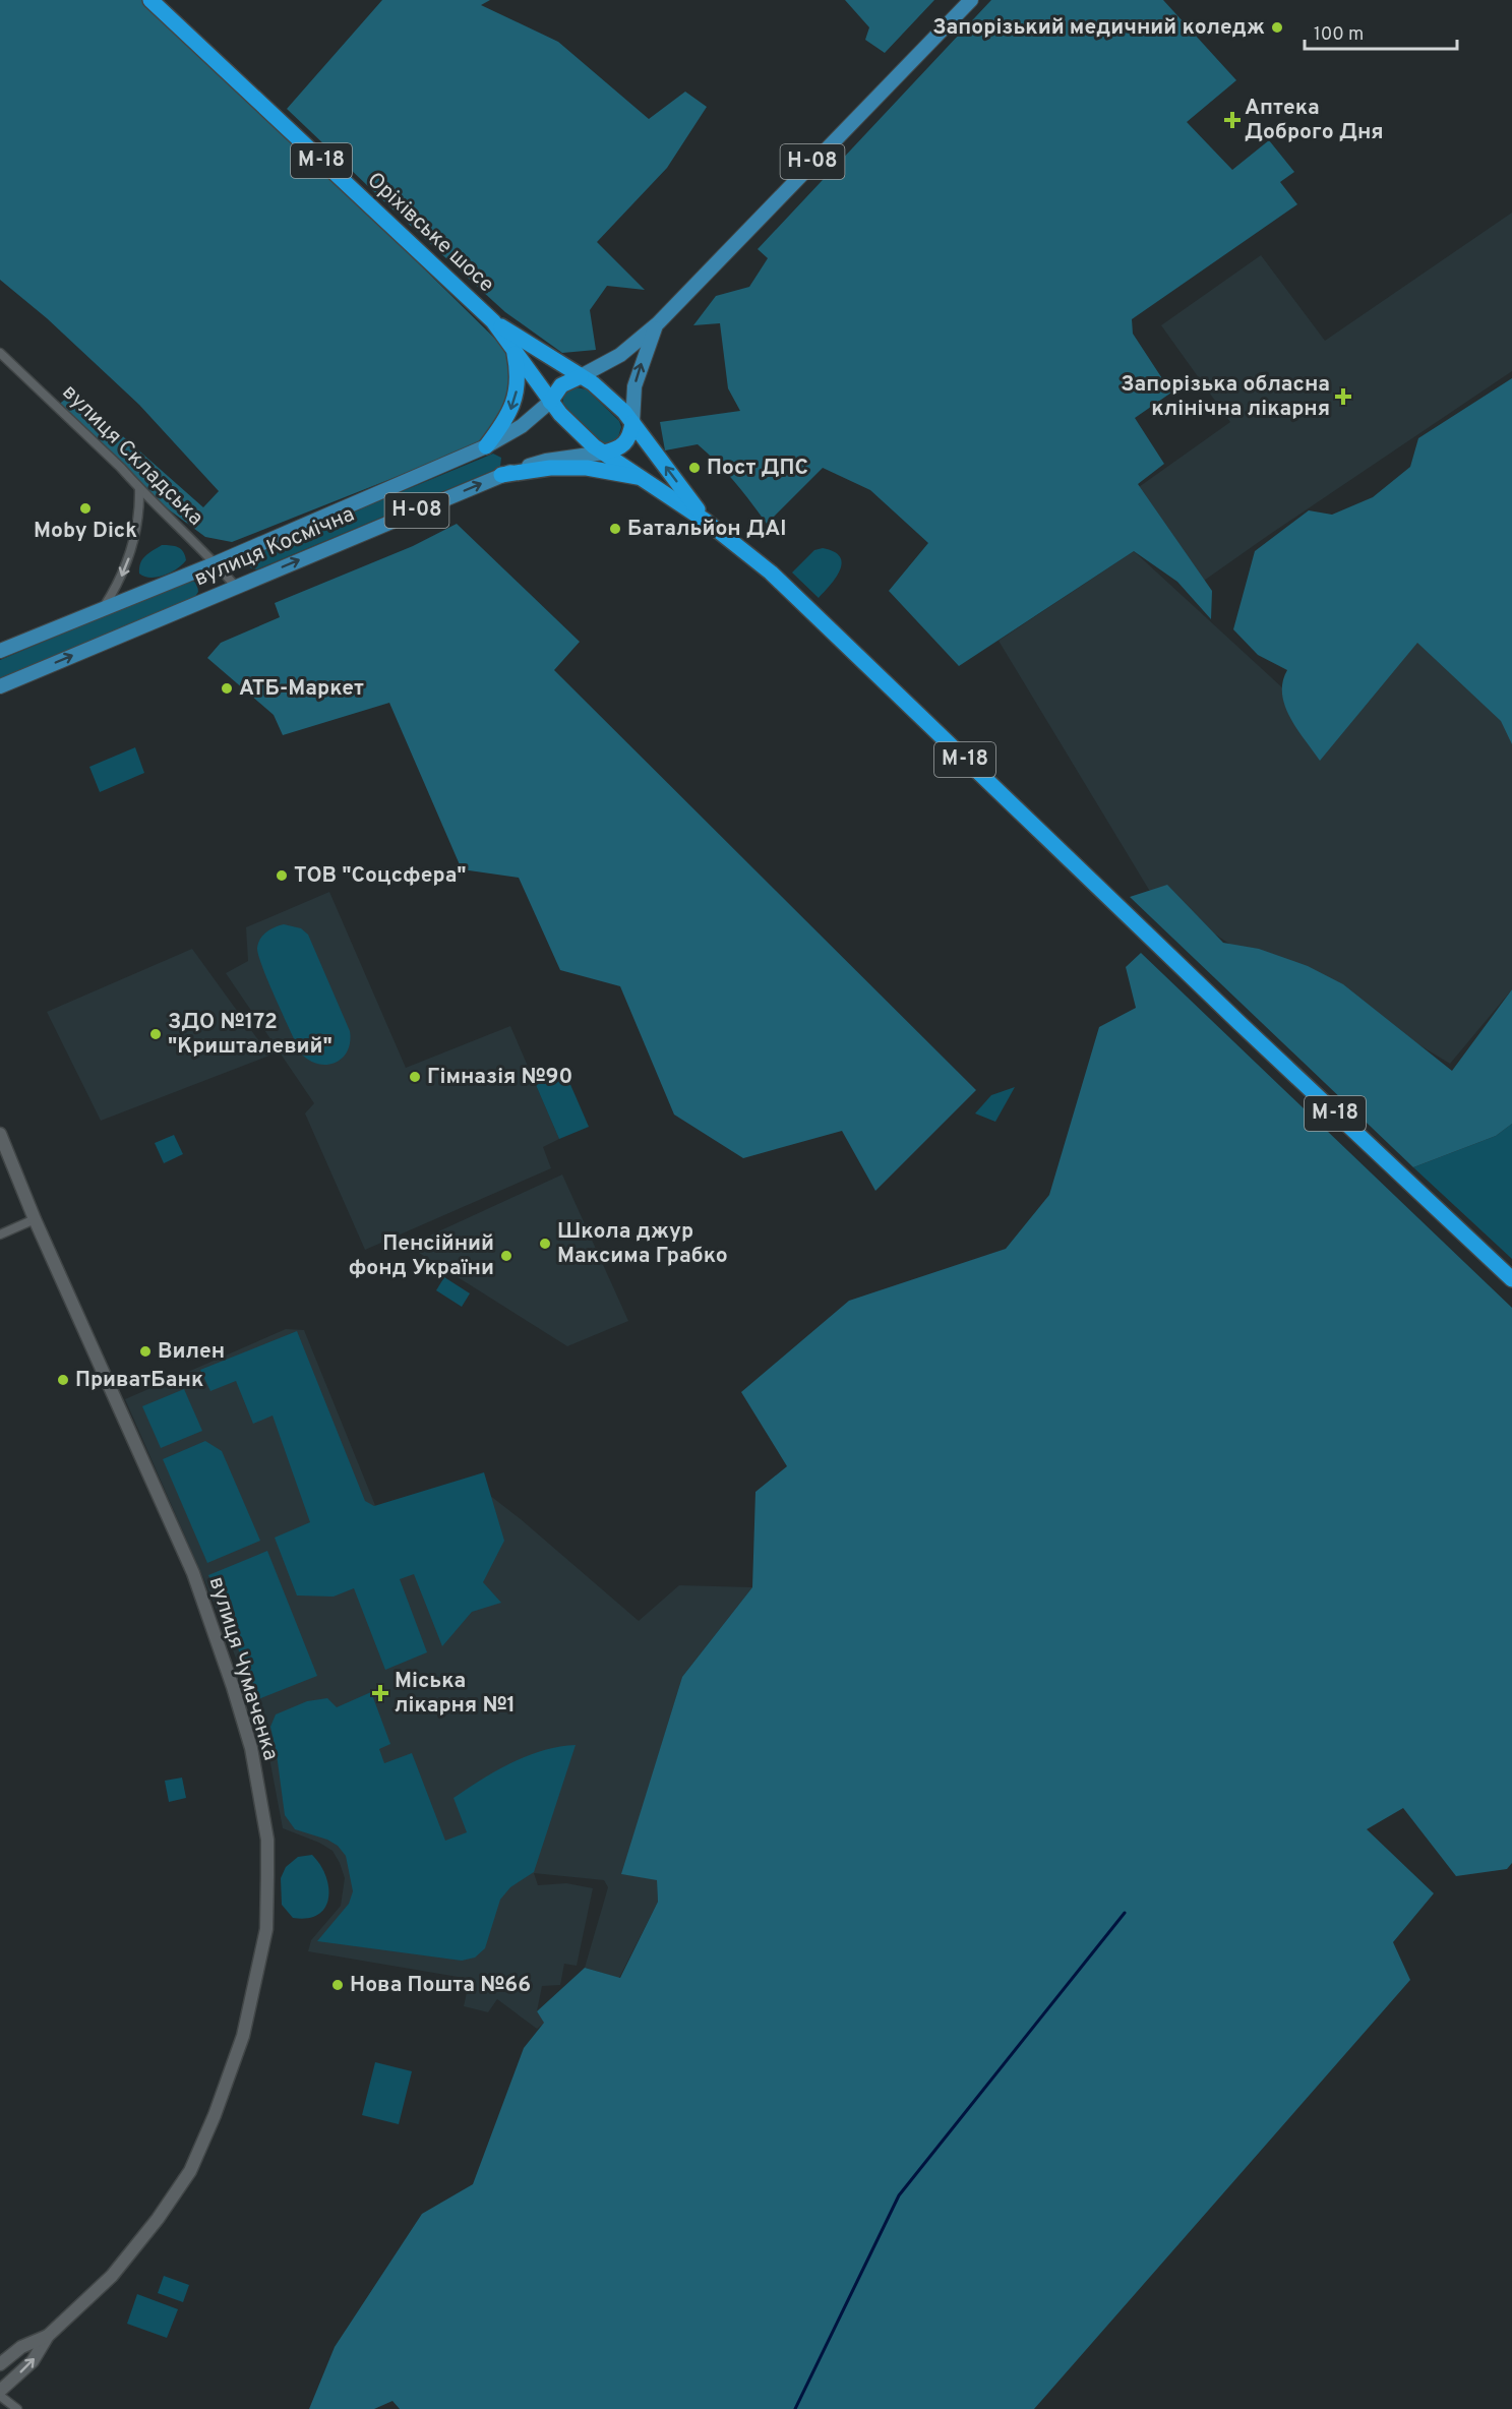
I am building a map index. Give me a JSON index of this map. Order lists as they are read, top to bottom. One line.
{"streets":{"highway":["М-18","Н-08","Оріхівське шосе"],"main road":["вулиця Космічна"],"street":["вулиця Складська","вулиця Чумаченка"]},"crossings":[["М-18","Н-08"],["М-18","Оріхівське шосе"],["М-18","вулиця Космічна"],["Н-08","вулиця Космічна"],["вулиця Складська","вулиця Космічна"]],"places":{"other":["Запорізький медичний коледж","Пост ДПС","Moby Dick","Батальйон ДАI","АТБ-Маркет","ТОВ \"Соцсфера\"","ЗДО №172 \"Кришталевий\"","Гімназія №90","Школа джур Максима Грабко","Пенсійний фонд України","Вилен","ПриватБанк","Нова Пошта №66"],"health":["Аптека Доброго Дня","Запорізька обласна клінічна лікарня","Міська лікарня №1"]},"scale_bar":"100 m"}
